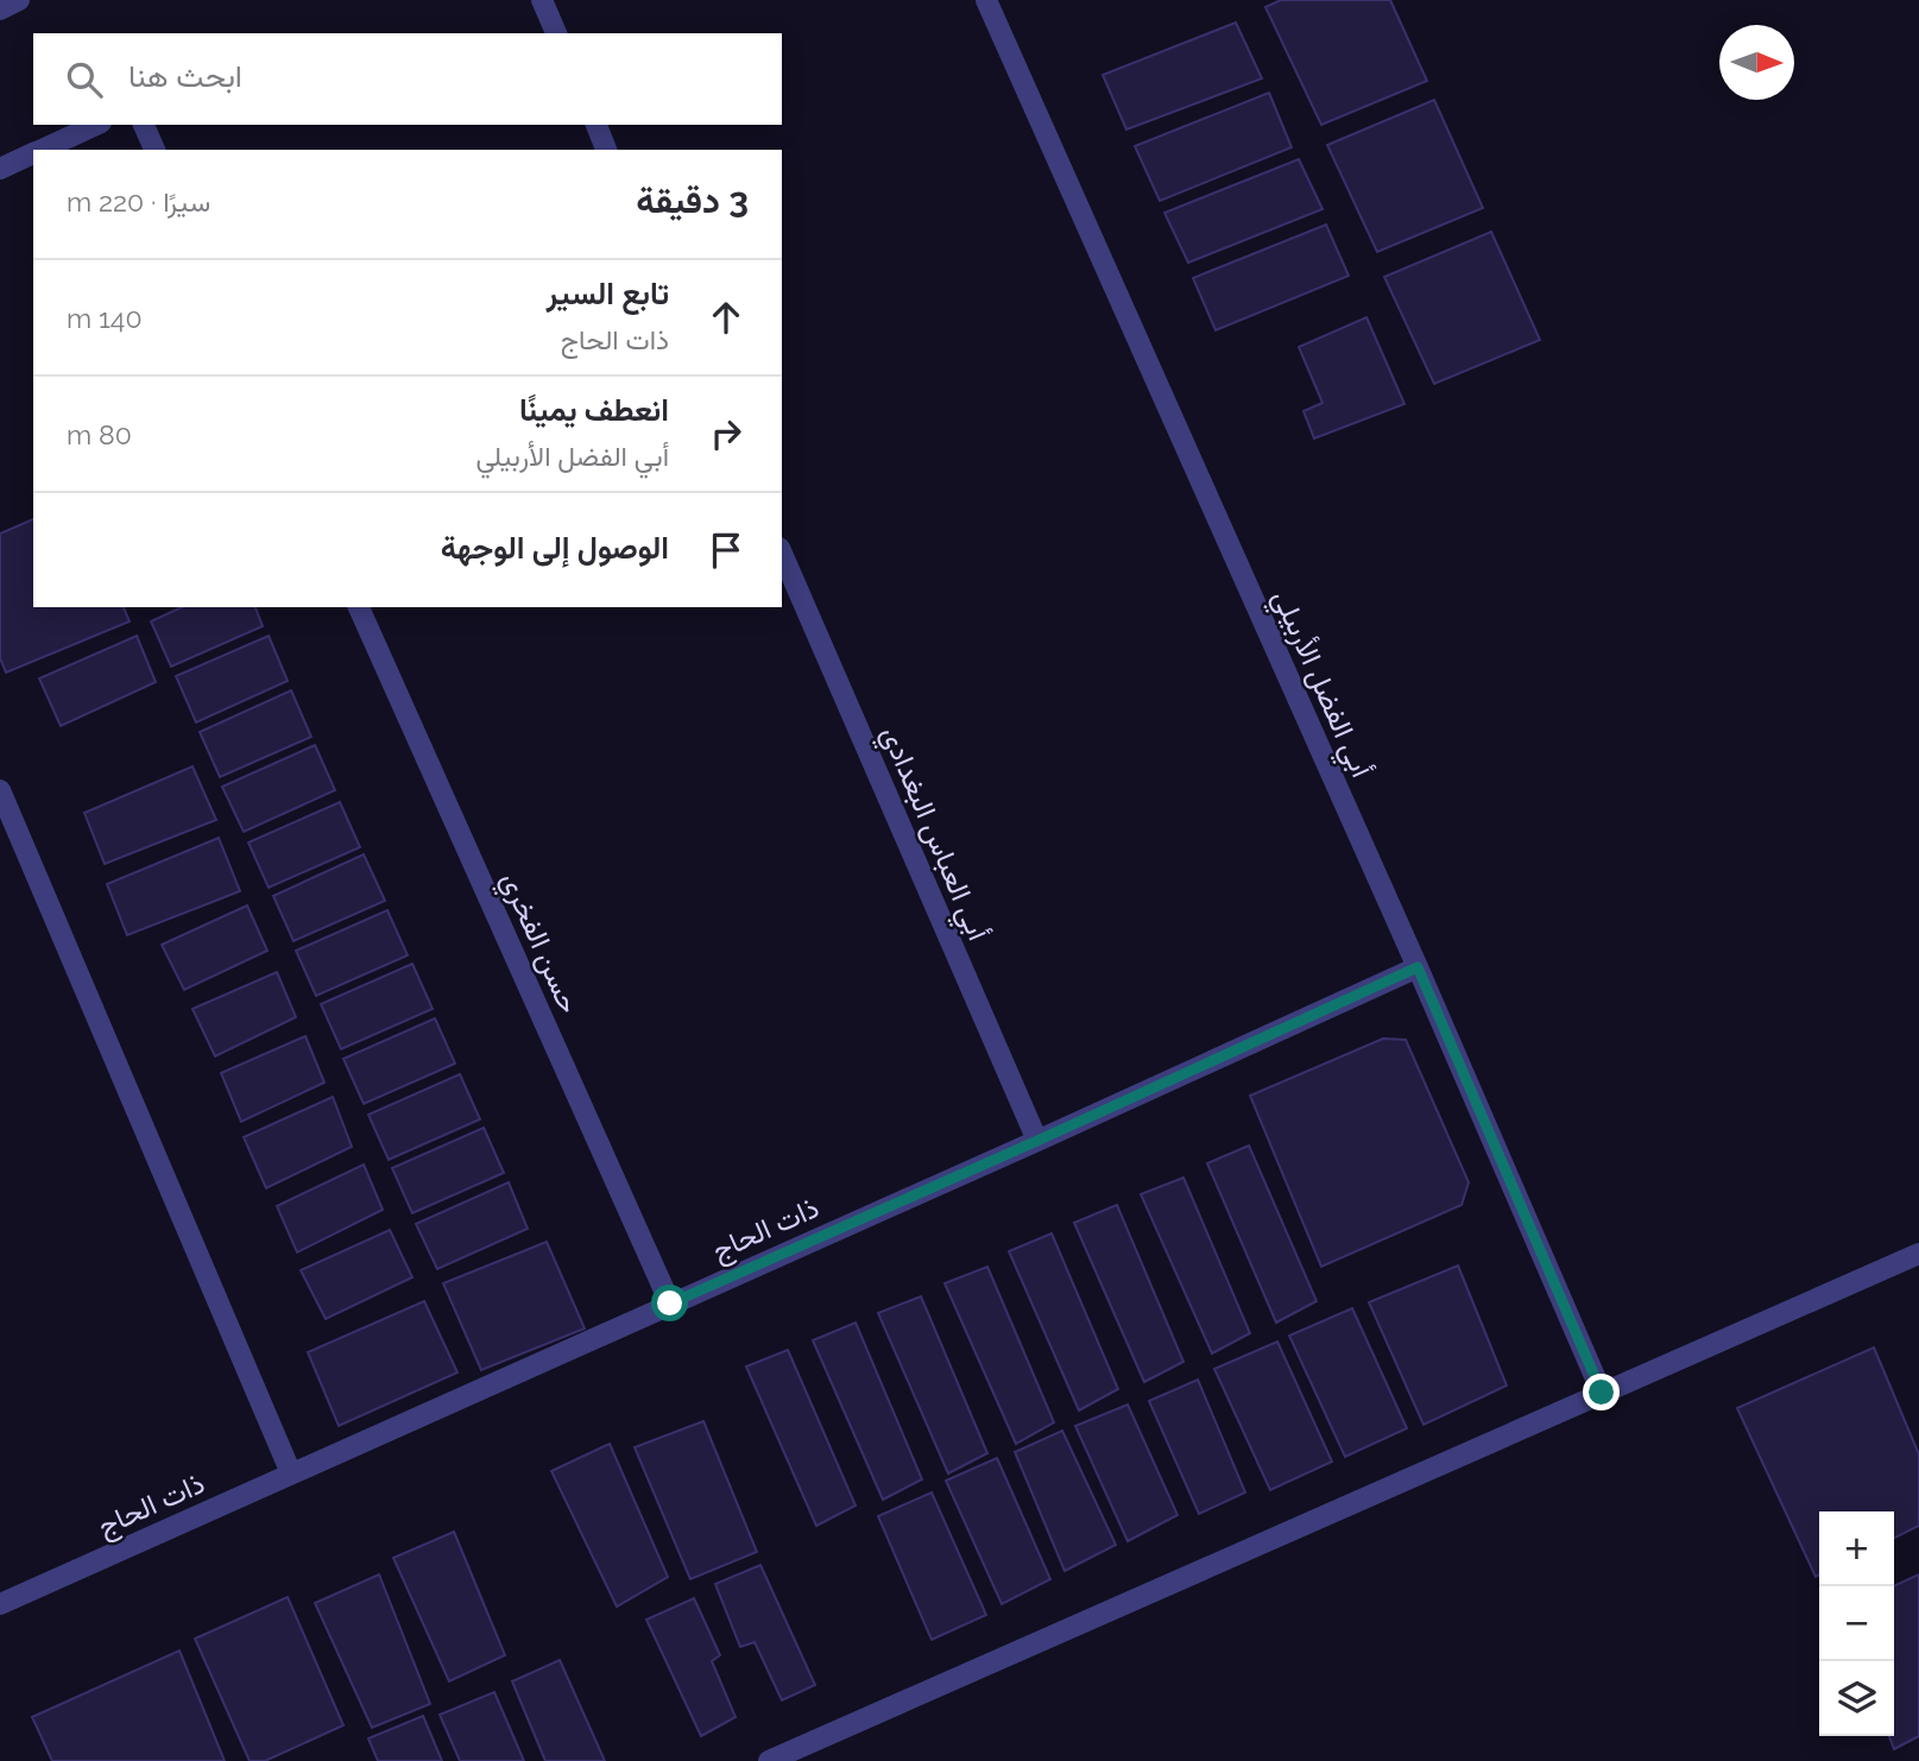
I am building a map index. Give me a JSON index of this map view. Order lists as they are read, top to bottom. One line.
{"streets":{"street":["أبي الفضل الأربيلي","أبي العباس البغدادي","حسن الفخري","ذات الحاج"]},"crossings":[["أبي الفضل الأربيلي","ذات الحاج"],["أبي العباس البغدادي","ذات الحاج"],["حسن الفخري","ذات الحاج"]],"north":"right","page":{"search":"ابحث هنا","heading":["3 دقيقة","سيرًا · 220 m"],"list":[["تابع السير","ذات الحاج","140 m"],["انعطف يمينًا","أبي الفضل الأربيلي","80 m"],"الوصول إلى الوجهة"],"map_buttons":["+","−"]}}
